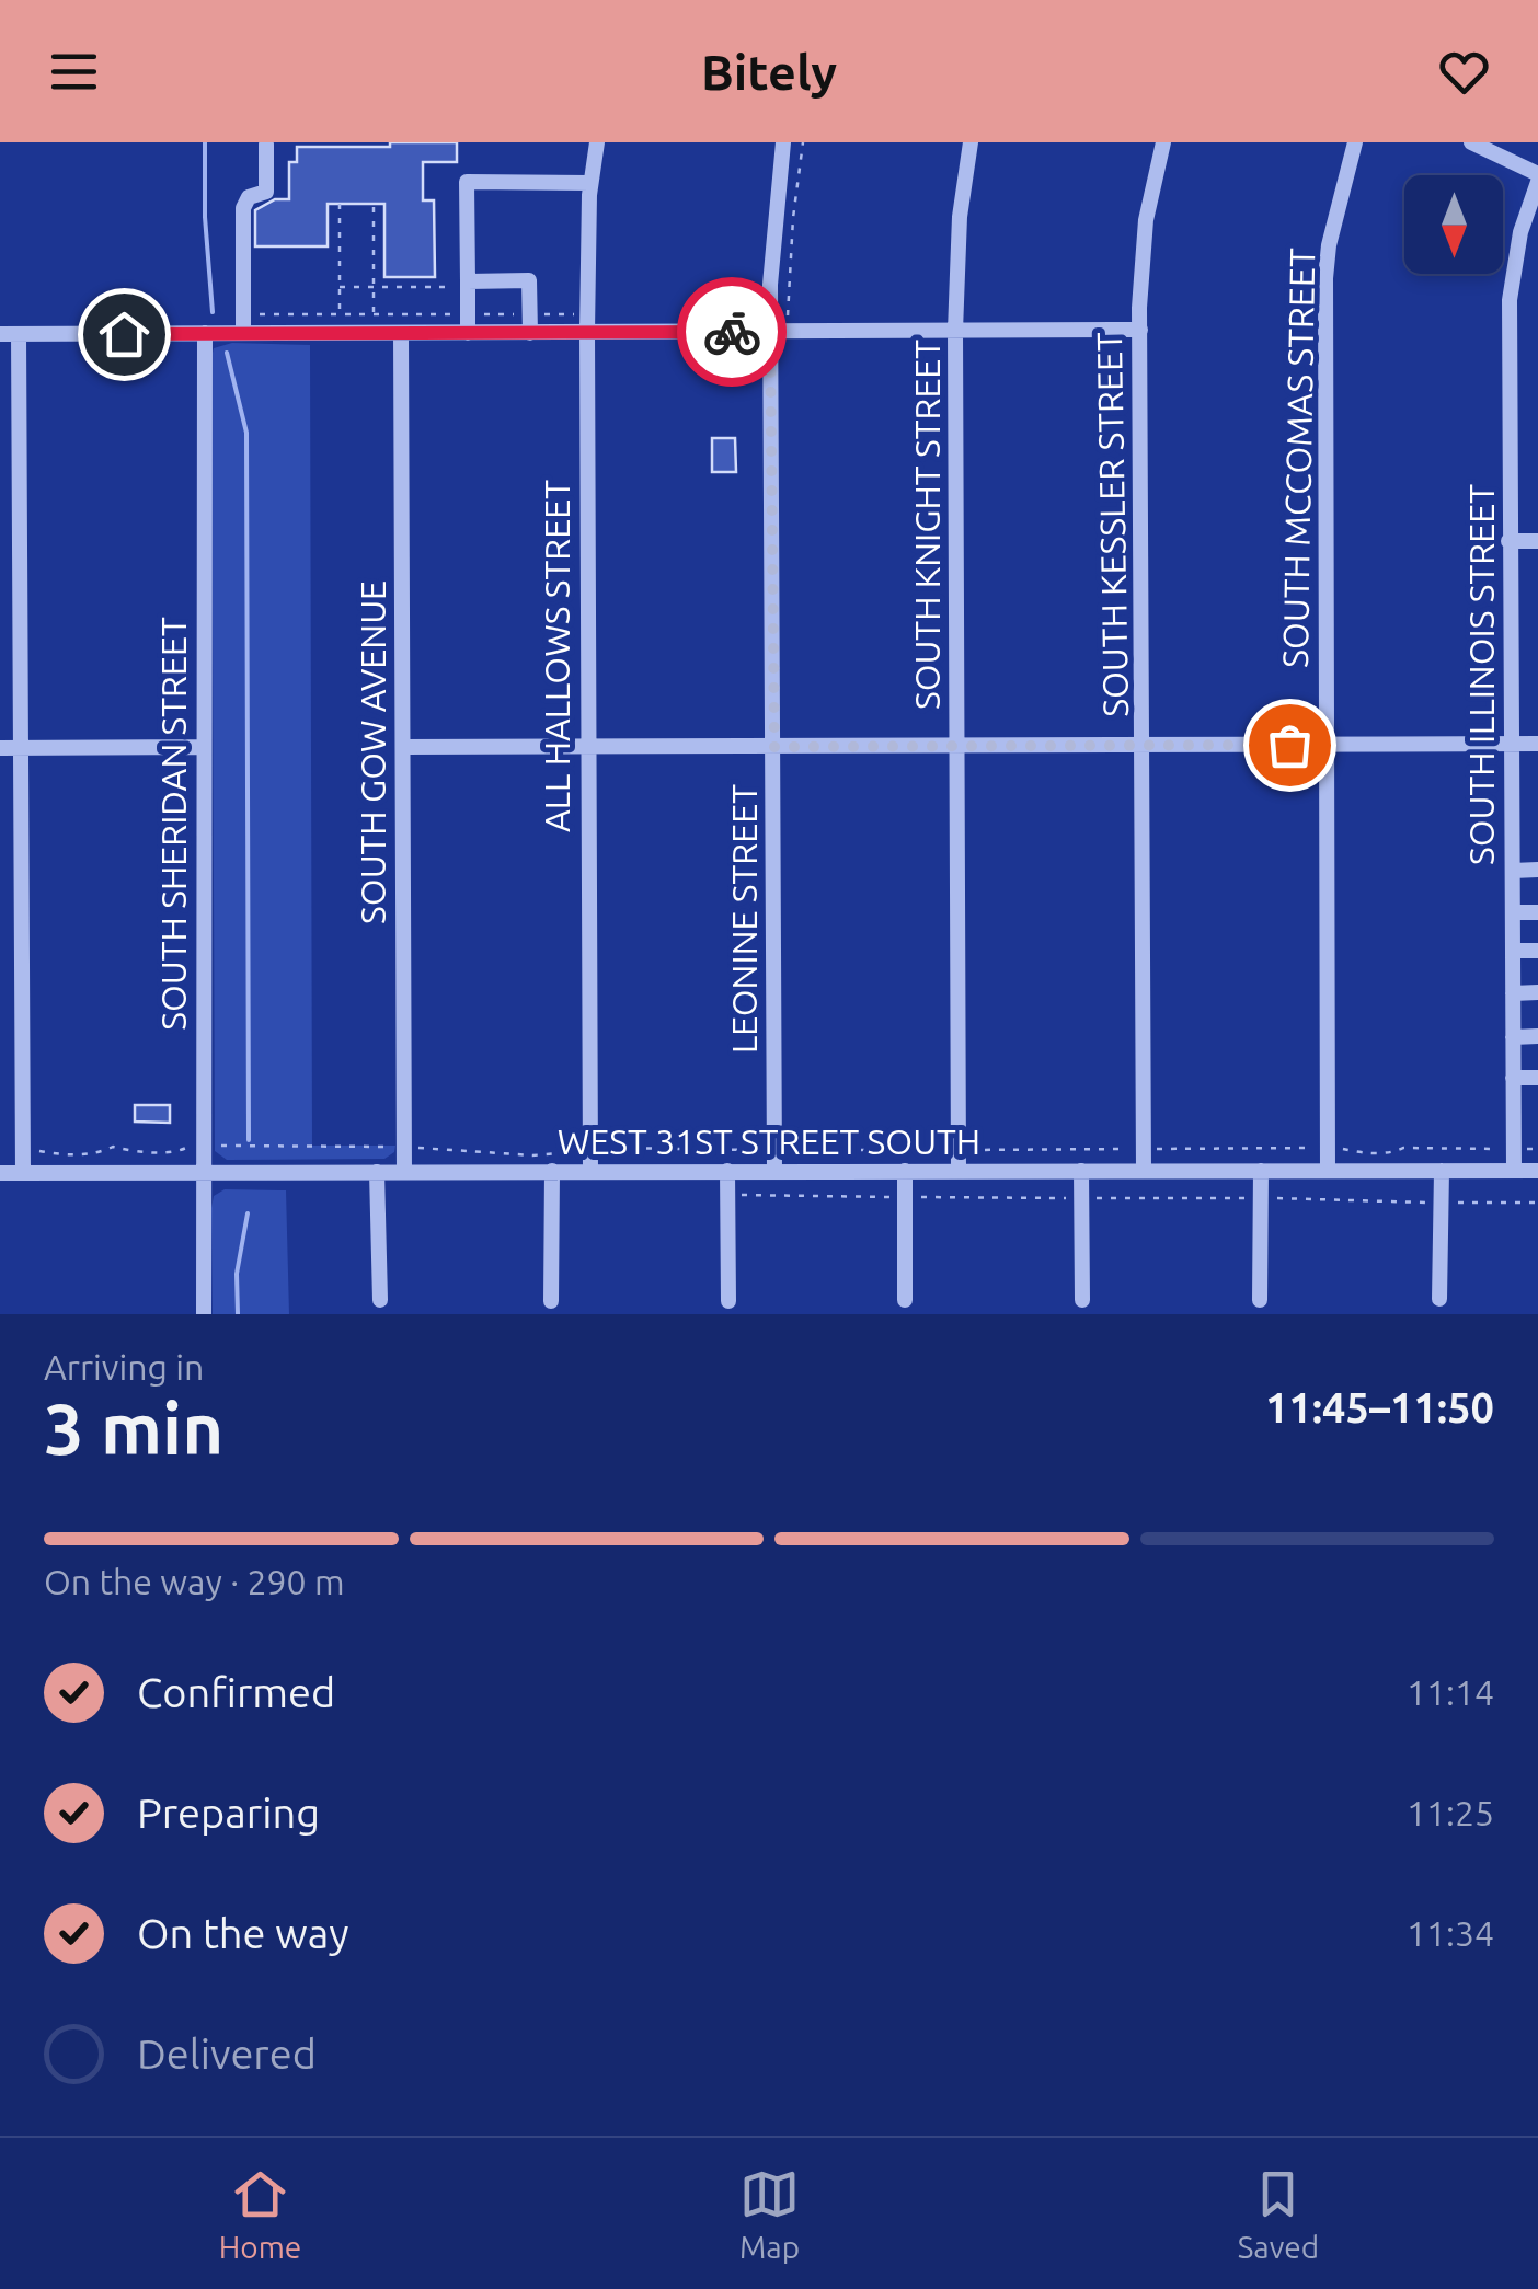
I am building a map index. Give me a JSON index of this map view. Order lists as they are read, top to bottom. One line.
{"streets":{"street":["SOUTH MCCOMAS STREET","SOUTH KNIGHT STREET","SOUTH KESSLER STREET","ALL HALLOWS STREET","SOUTH ILLINOIS STREET","SOUTH GOW AVENUE","SOUTH SHERIDAN STREET","LEONINE STREET","WEST 31ST STREET SOUTH"]},"crossings":[["SOUTH MCCOMAS STREET","WEST 31ST STREET SOUTH"],["SOUTH KNIGHT STREET","WEST 31ST STREET SOUTH"],["SOUTH KESSLER STREET","WEST 31ST STREET SOUTH"],["ALL HALLOWS STREET","WEST 31ST STREET SOUTH"],["SOUTH ILLINOIS STREET","WEST 31ST STREET SOUTH"],["SOUTH GOW AVENUE","WEST 31ST STREET SOUTH"],["SOUTH SHERIDAN STREET","WEST 31ST STREET SOUTH"],["LEONINE STREET","WEST 31ST STREET SOUTH"]],"north":"bottom","page":{"header":"Bitely","heading":["3 min","Arriving in","11:45–11:50"],"bar":"On the way · 290 m","list":[["Confirmed","11:14"],["Preparing","11:25"],["On the way","11:34"],"Delivered"],"tabs":["Home","Map","Saved"]}}
